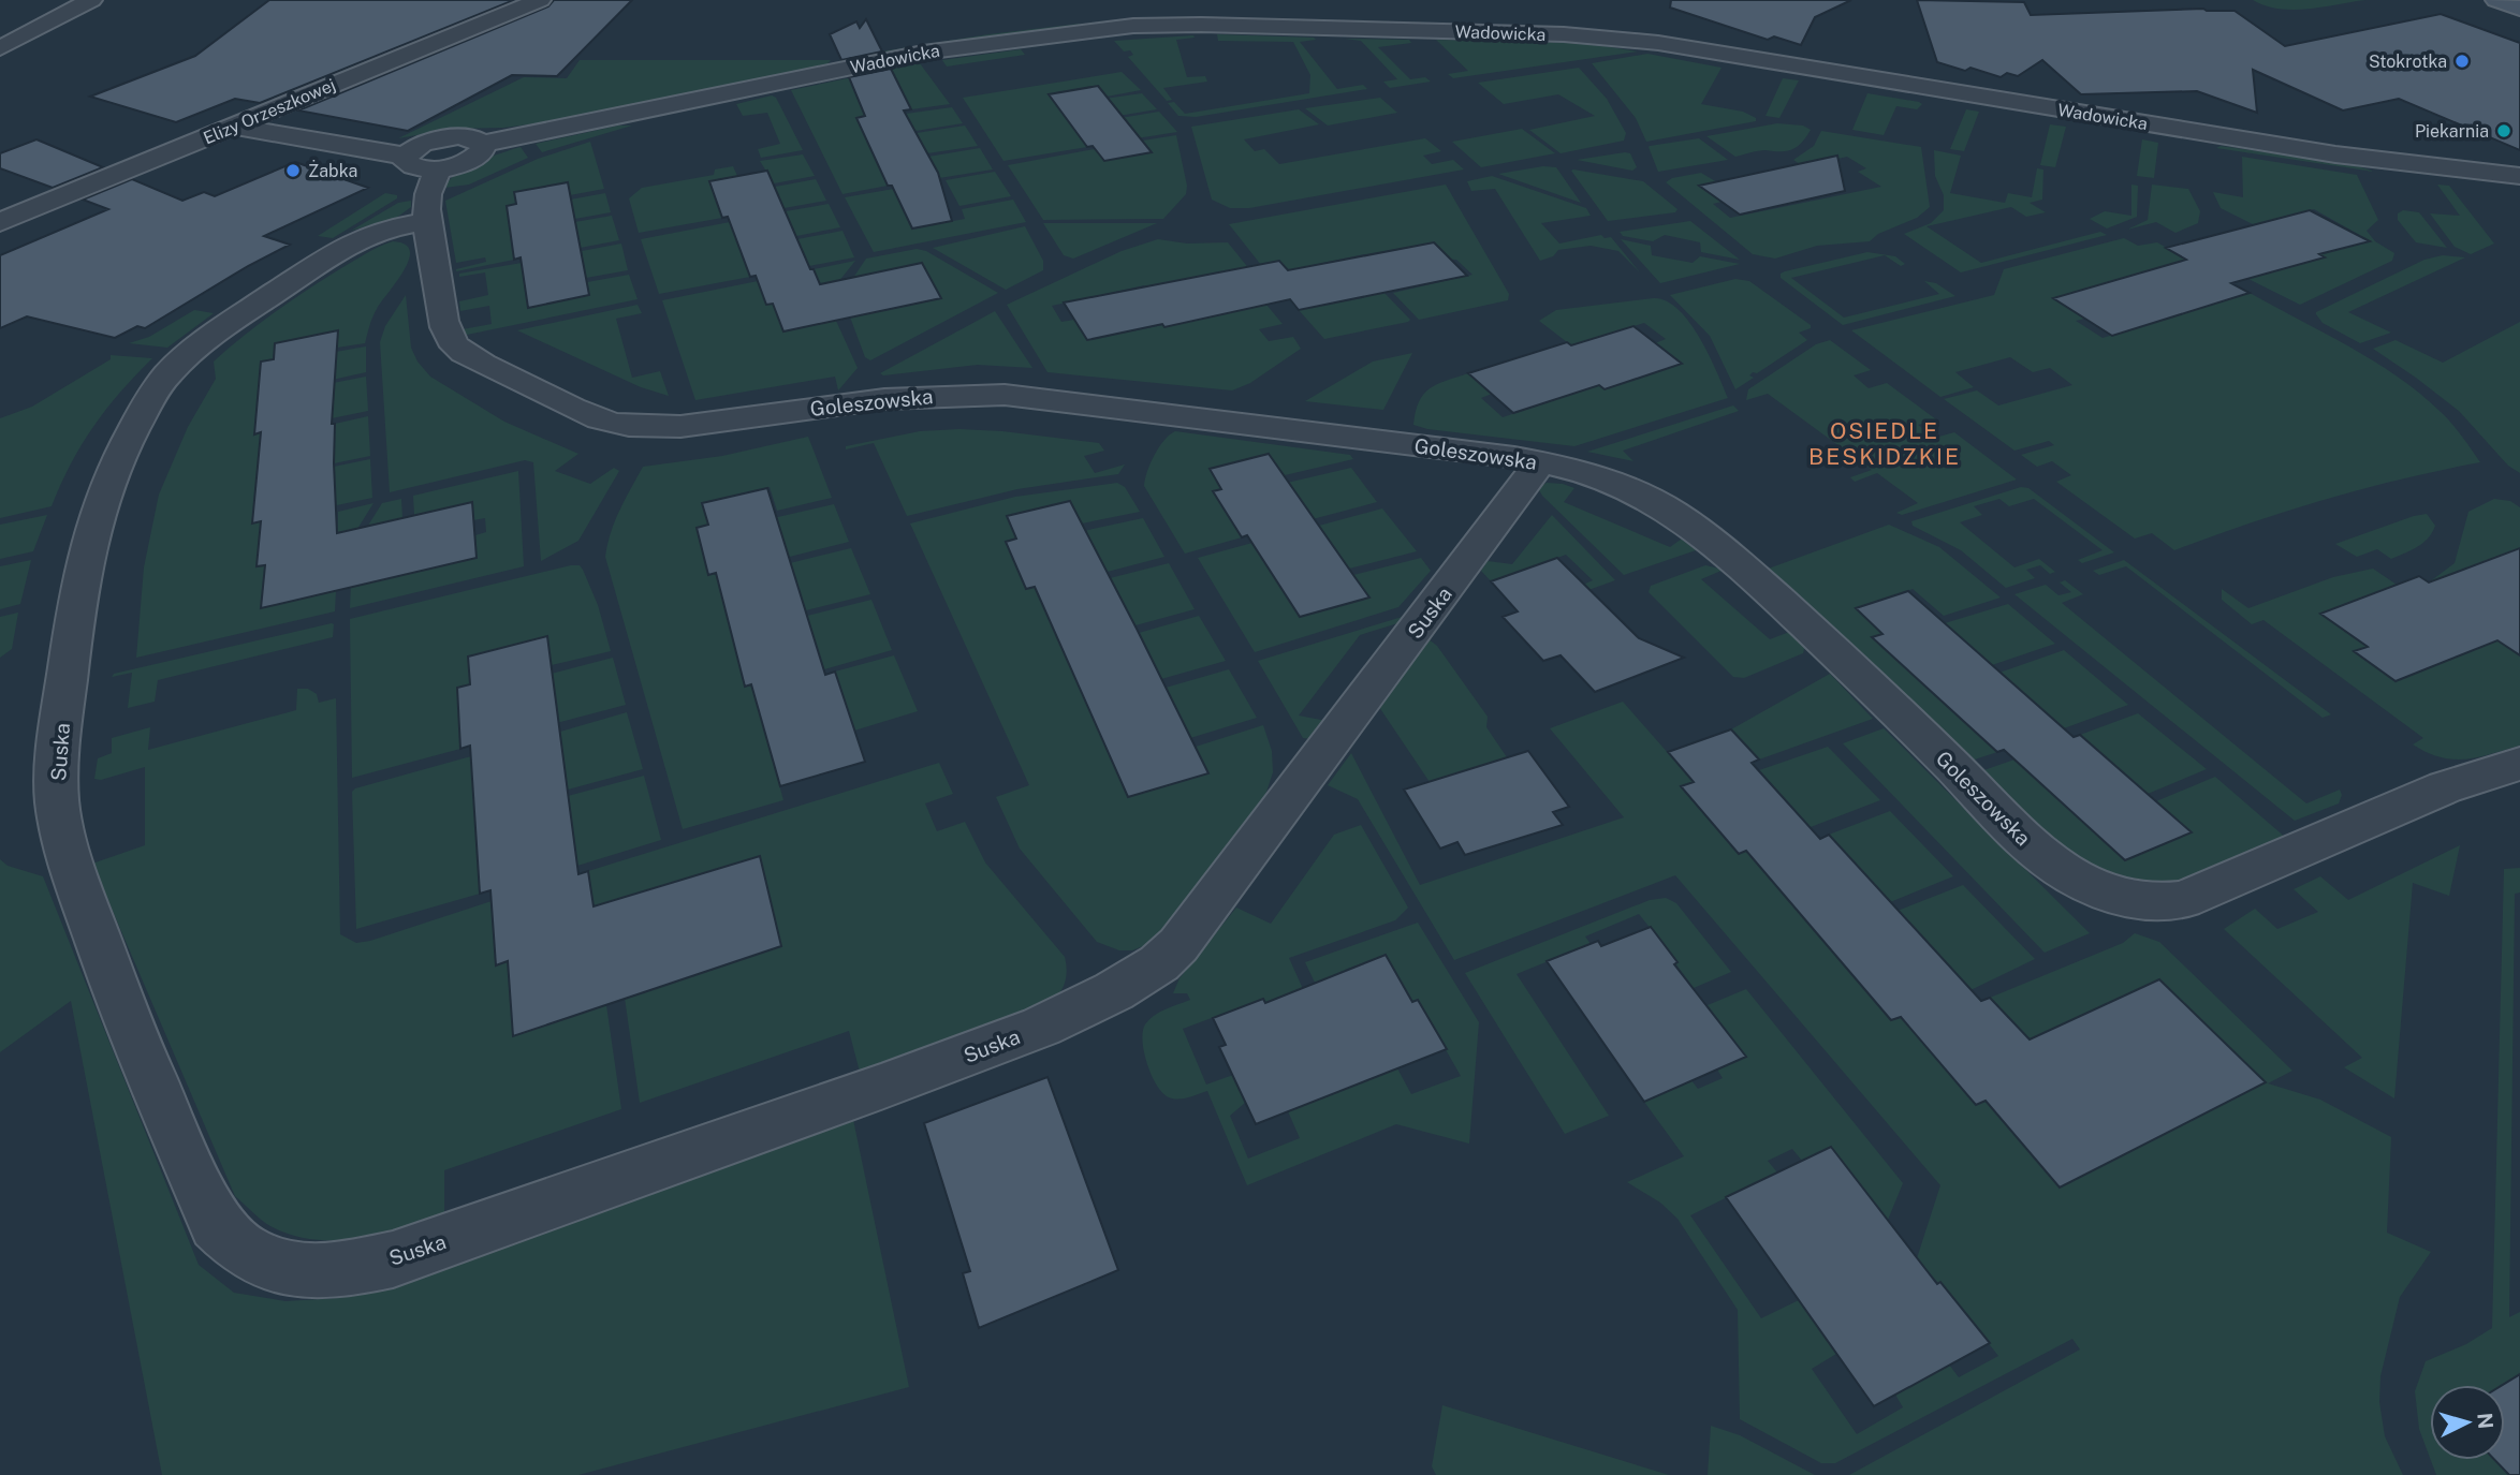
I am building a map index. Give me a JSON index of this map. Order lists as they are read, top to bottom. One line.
{"streets":{"street":["Wadowicka","Elizy Orzeszkowej","Goleszowska","Suska"]},"crossings":[["Goleszowska","Suska"]],"districts":["OSIEDLE BESKIDZKIE"],"places":["Stokrotka","Piekarnia","Żabka"],"north":"right"}
